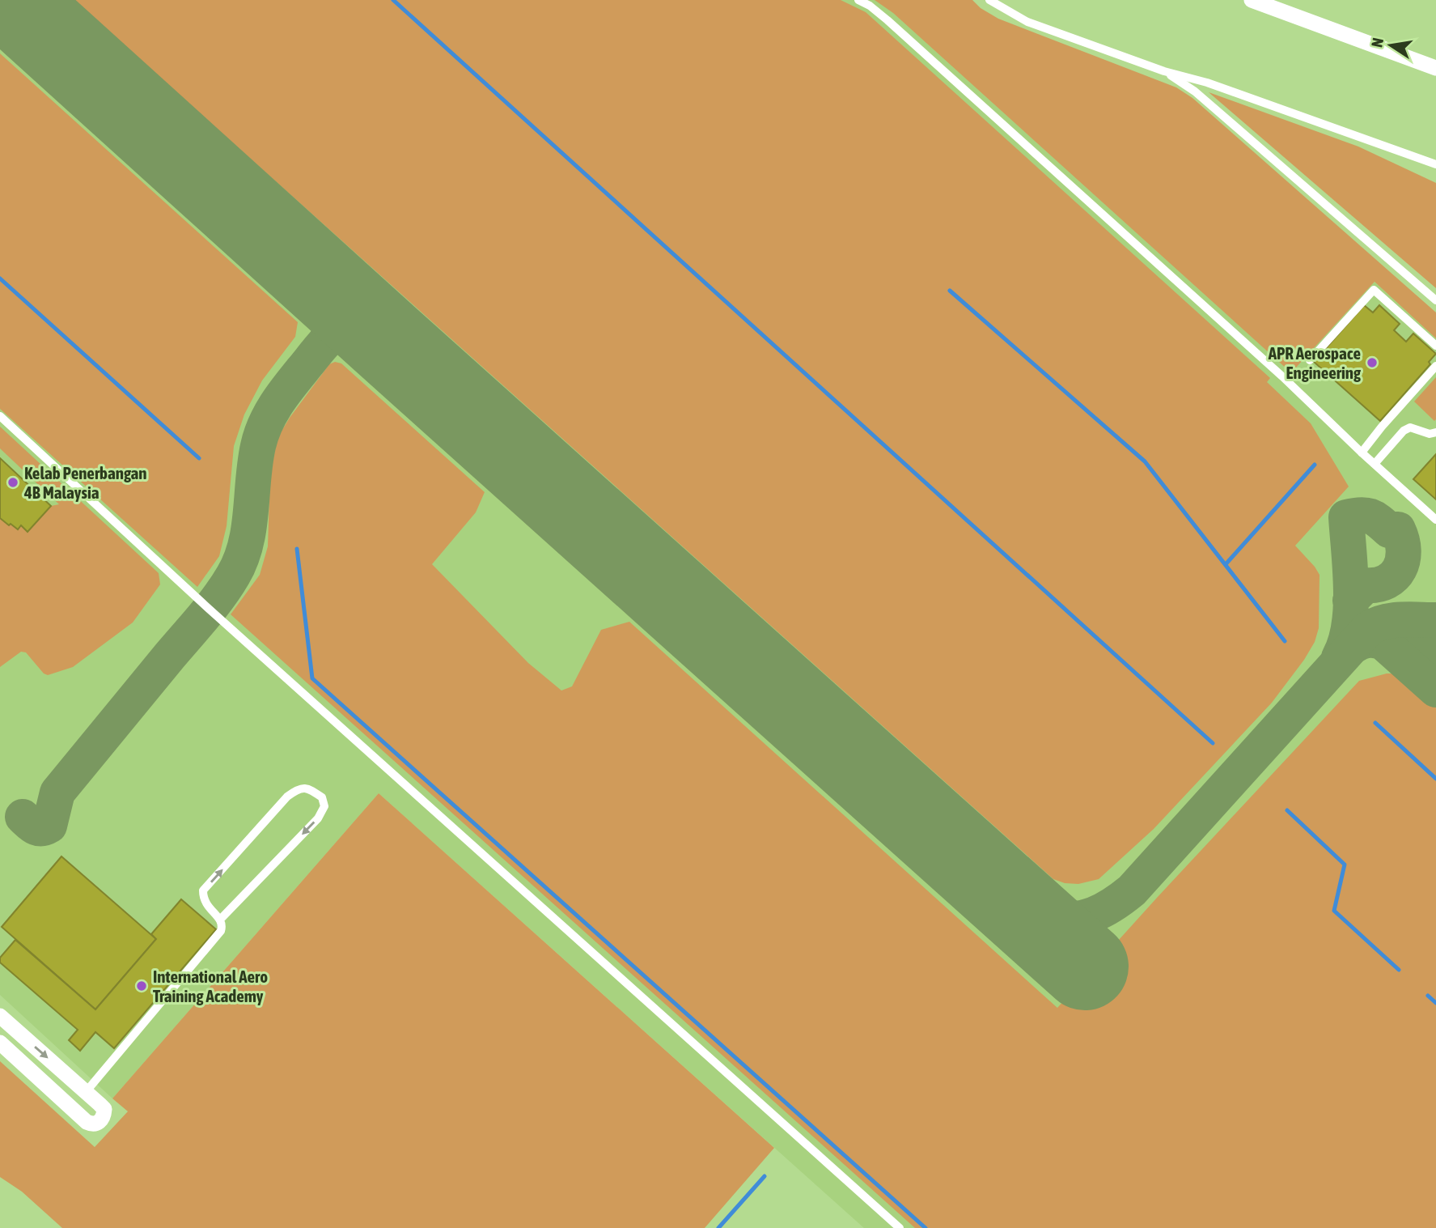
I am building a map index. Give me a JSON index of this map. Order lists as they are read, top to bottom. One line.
{"places":["APR Aerospace Engineering","Kelab Penerbangan 4B Malaysia","International Aero Training Academy"],"north":"left"}
